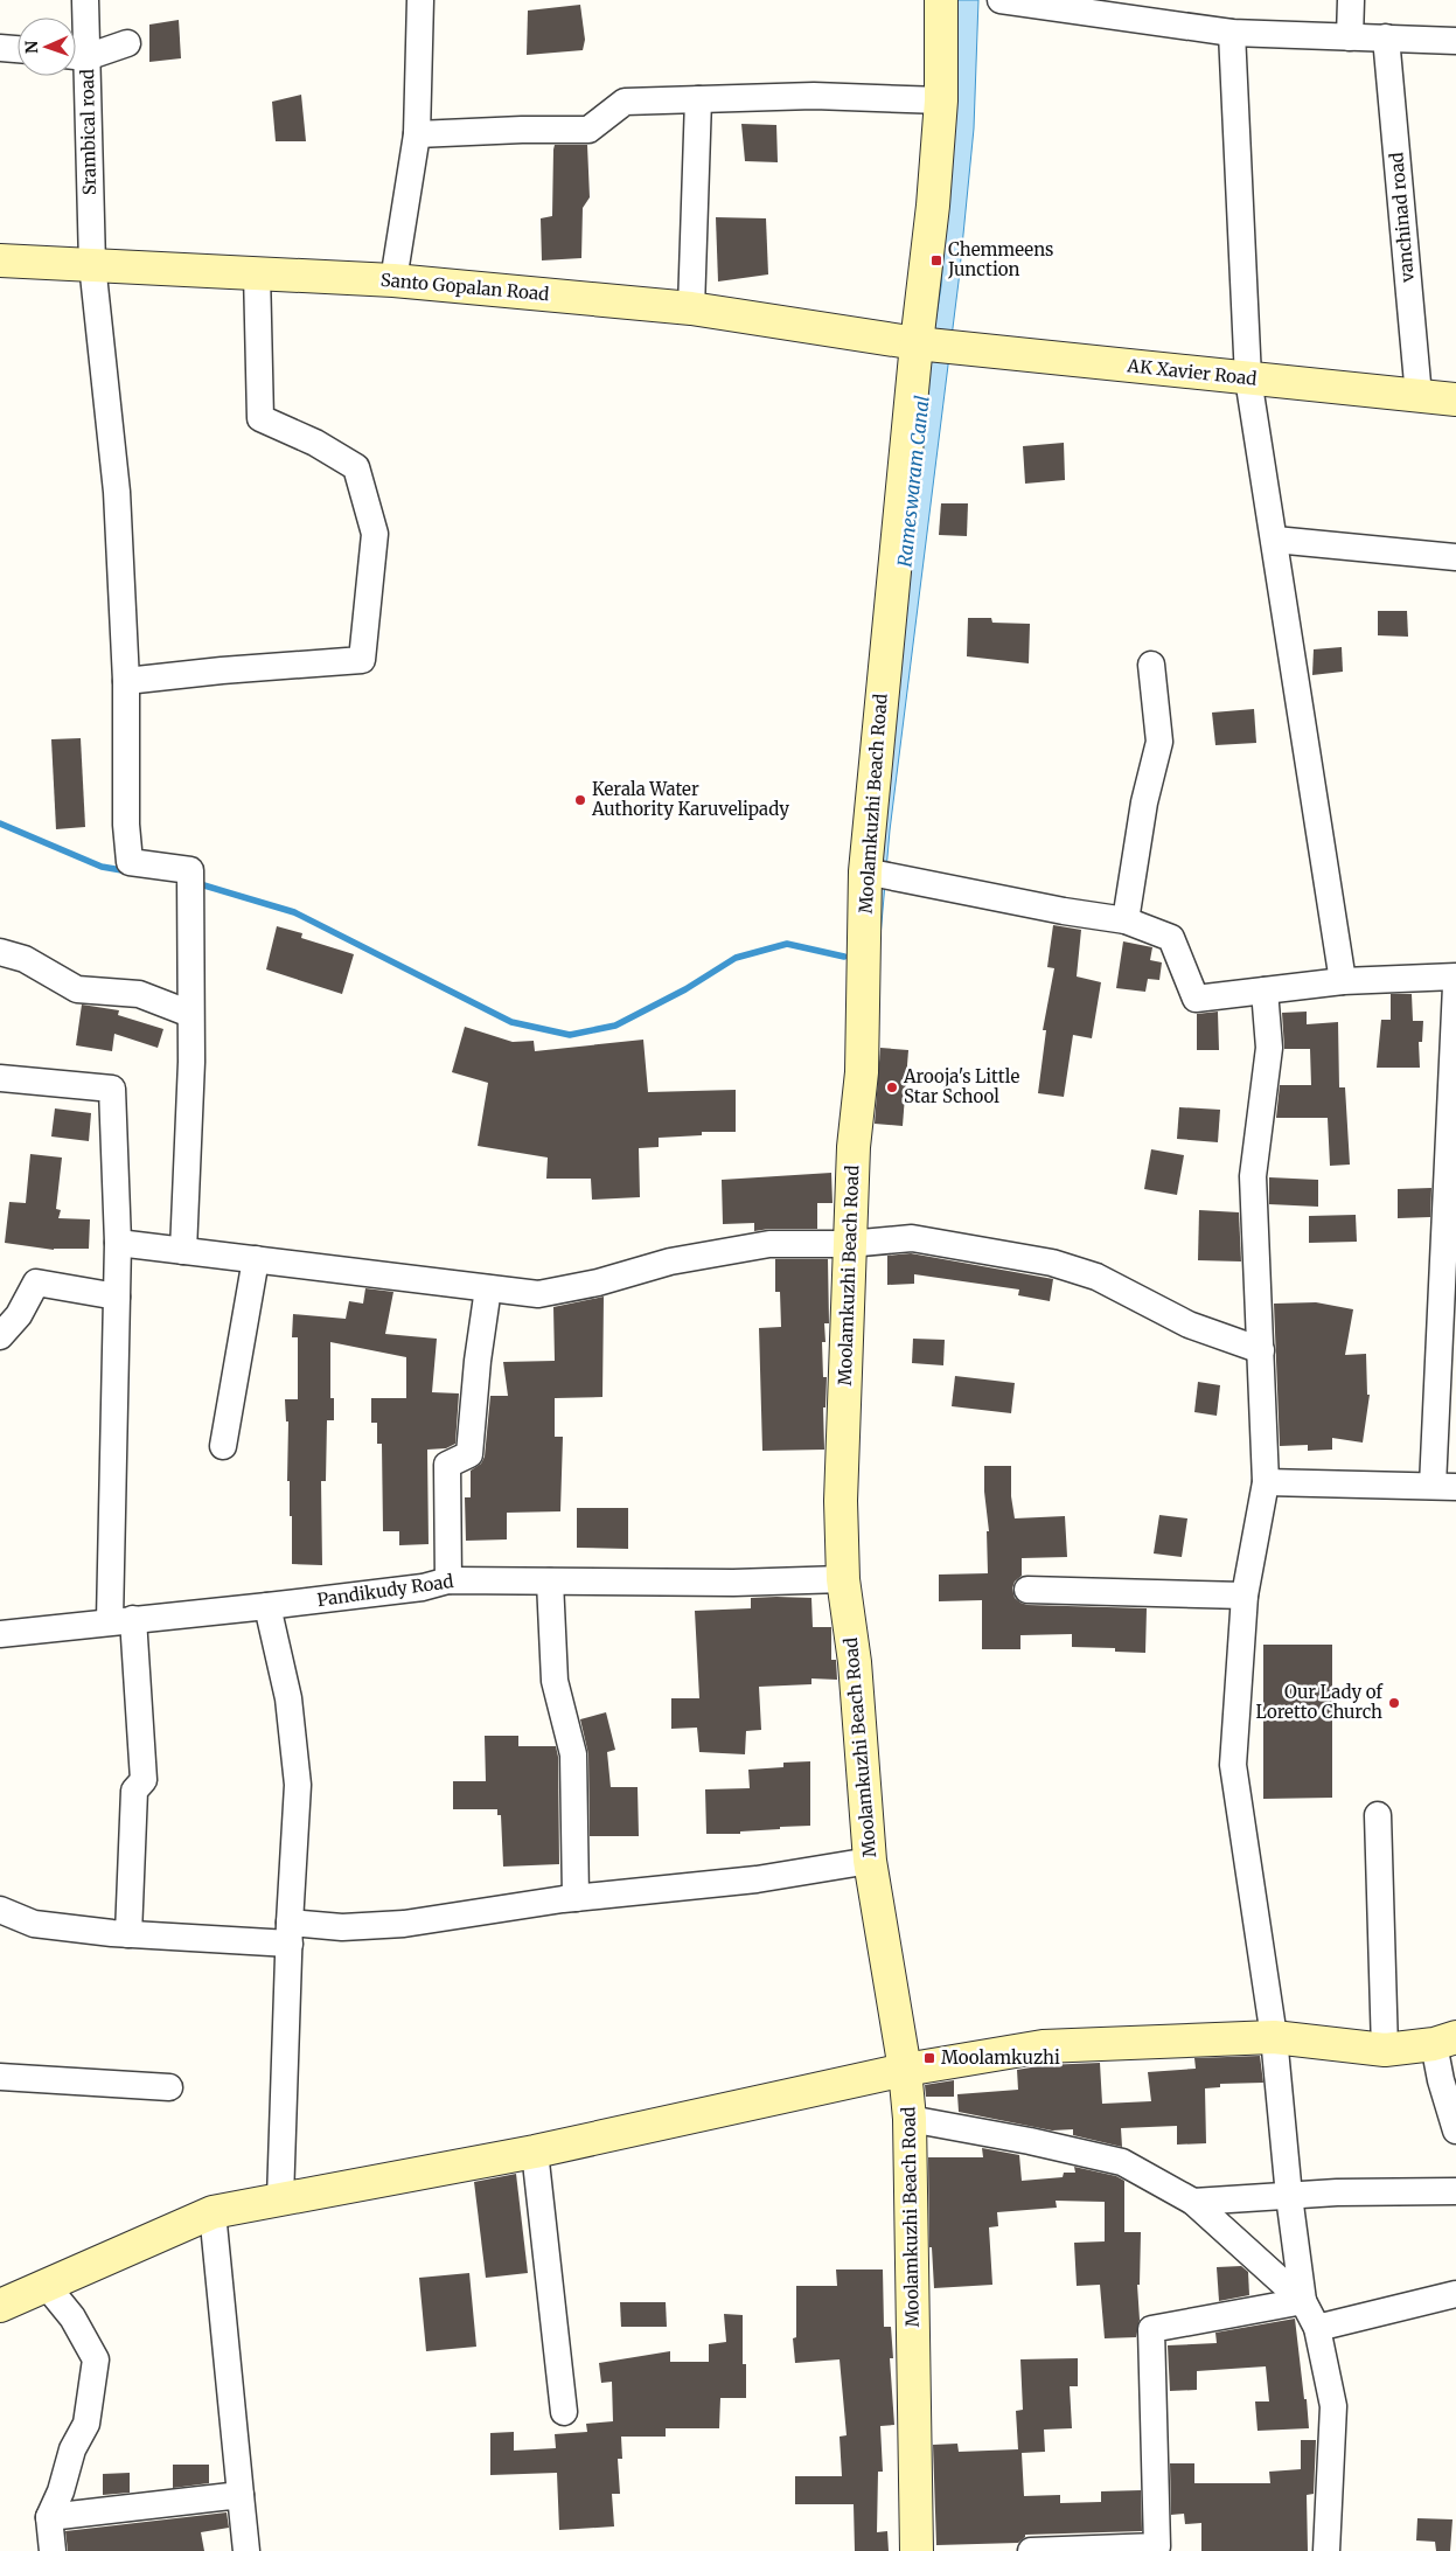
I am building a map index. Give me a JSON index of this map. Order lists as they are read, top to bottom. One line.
{"streets":{"street":["Srambical road","vanchinad road","Santo Gopalan Road","AK Xavier Road","Moolamkuzhi Beach Road","Pandikudy Road"]},"crossings":[["Srambical road","Santo Gopalan Road"],["vanchinad road","AK Xavier Road"],["Santo Gopalan Road","AK Xavier Road"],["Santo Gopalan Road","Moolamkuzhi Beach Road"],["AK Xavier Road","Moolamkuzhi Beach Road"],["Moolamkuzhi Beach Road","Pandikudy Road"]],"water":["Rameswaram Canal"],"places":{"transit":["Chemmeens Junction","Moolamkuzhi"],"other":["Kerala Water Authority Karuvelipady","Arooja's Little Star School","Our Lady of Loretto Church"]},"north":"left"}
